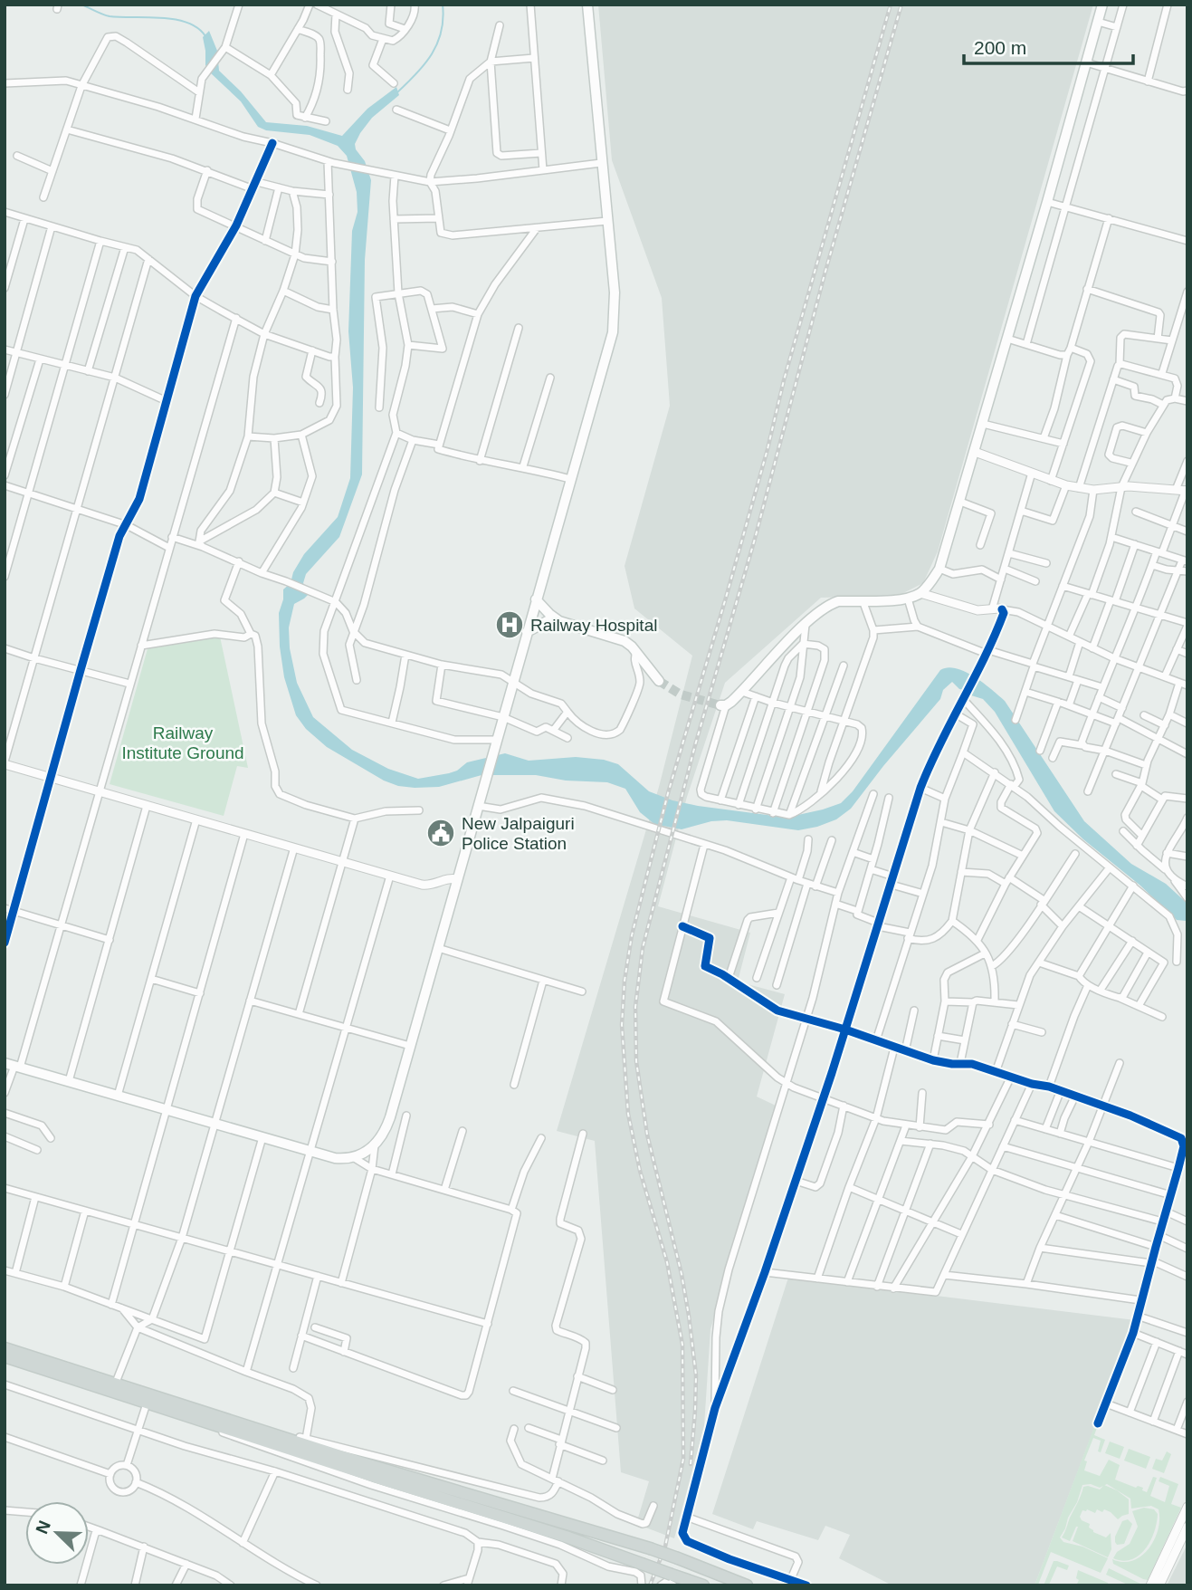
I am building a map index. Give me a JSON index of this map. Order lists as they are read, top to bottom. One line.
{"parks":["Railway Institute Ground"],"places":{"hospital":["Railway Hospital"],"public building":["New Jalpaiguri Police Station"]},"scale_bar":"200 m","north":"top left"}
